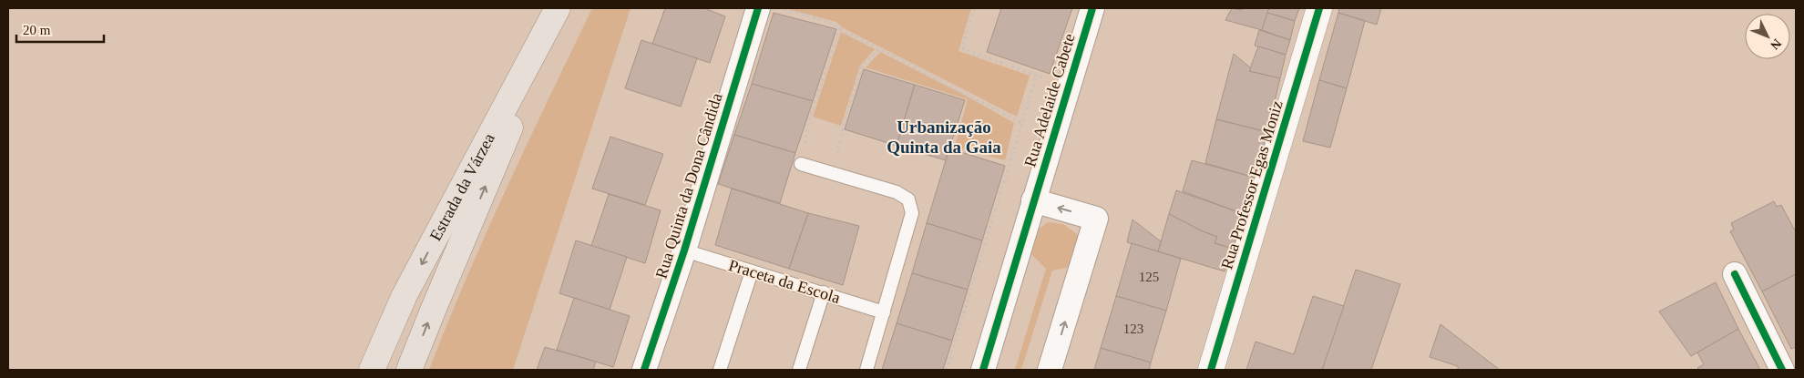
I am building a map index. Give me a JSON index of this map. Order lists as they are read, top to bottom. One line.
{"streets":{"main road":["Estrada da Várzea"],"street":["Rua Adelaide Cabete","Rua Professor Egas Moniz","Rua Quinta da Dona Cândida"],"lane":["Praceta da Escola"]},"crossings":[["Rua Quinta da Dona Cândida","Praceta da Escola"]],"districts":["Urbanização Quinta da Gaia"],"house_numbers":["125","123"],"scale_bar":"20 m","north":"bottom right"}
